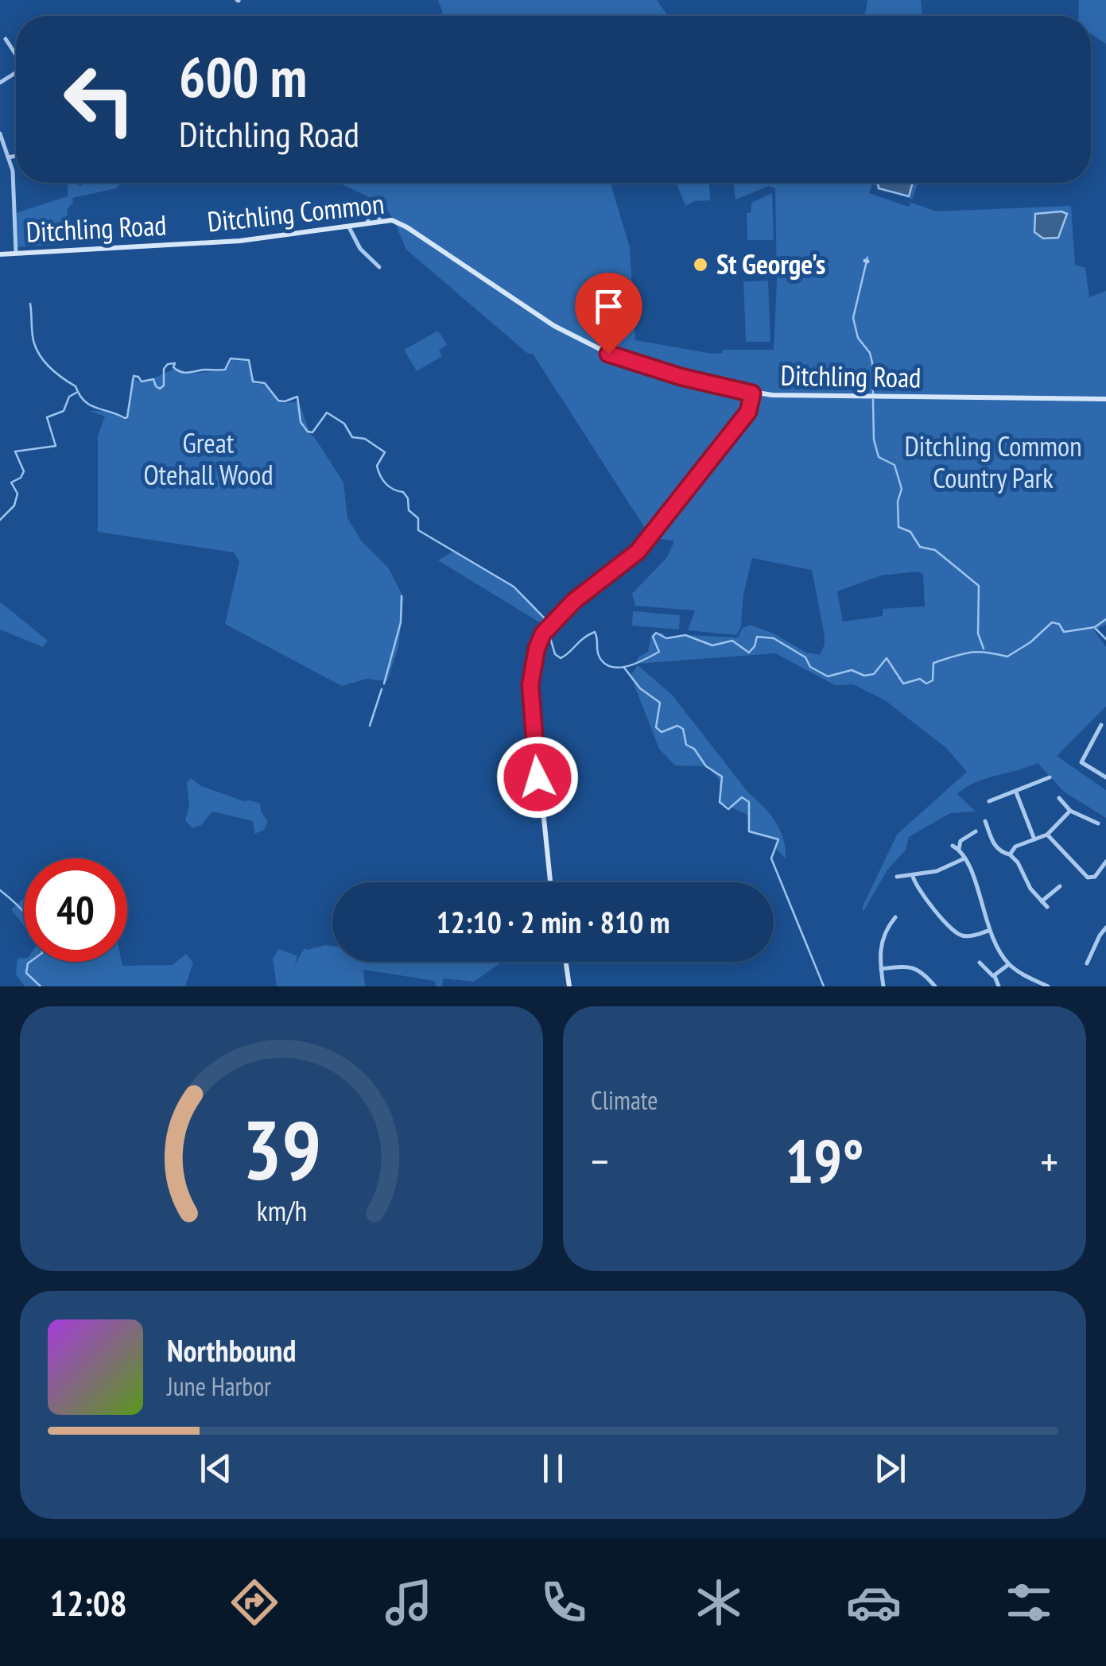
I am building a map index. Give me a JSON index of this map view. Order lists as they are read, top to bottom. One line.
{"streets":{"main road":["Ditchling Common","Ditchling Road"]},"crossings":[["Ditchling Common","Ditchling Road"]],"parks":["Great Otehall Wood","Ditchling Common Country Park"],"places":["St George's"],"page":{"turn":["600 m","Ditchling Road"],"limit":"40","trip":"12:10 · 2 min · 810 m","tile":"Climate","heat":["−","19°","+"],"song":["Northbound","June Harbor"],"tabs":"12:08","gauge":["39","km/h"]}}
